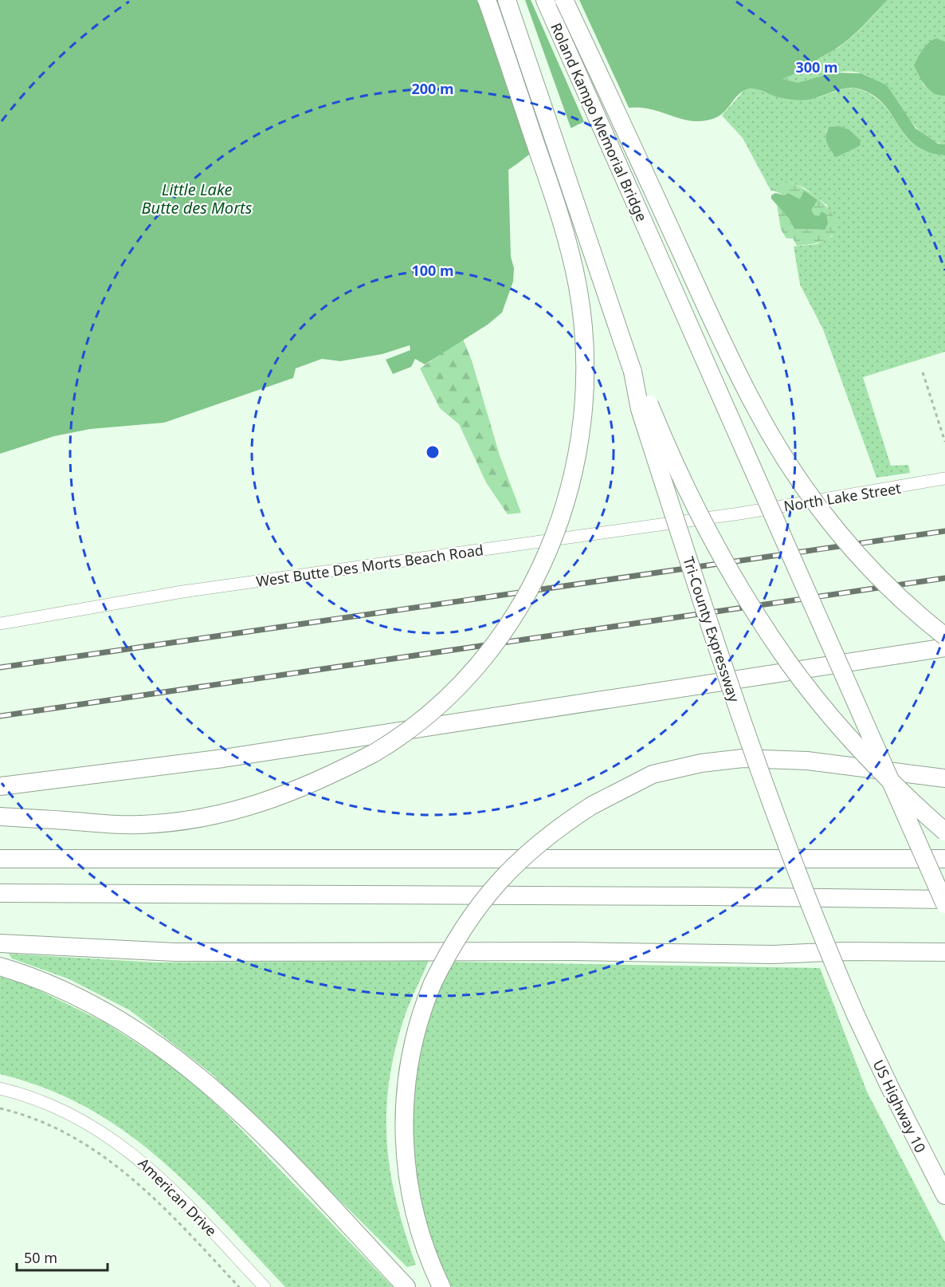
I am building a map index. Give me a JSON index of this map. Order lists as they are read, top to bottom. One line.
{"streets":{"highway":["Roland Kampo Memorial Bridge","Tri-County Expressway","US Highway 10"],"street":["North Lake Street","West Butte Des Morts Beach Road","American Drive"]},"crossings":[["North Lake Street","West Butte Des Morts Beach Road"],["Tri-County Expressway","US Highway 10"]],"water":["Little Lake Butte des Morts"],"scale_bar":"50 m","rings":["300 m","200 m","100 m"]}
